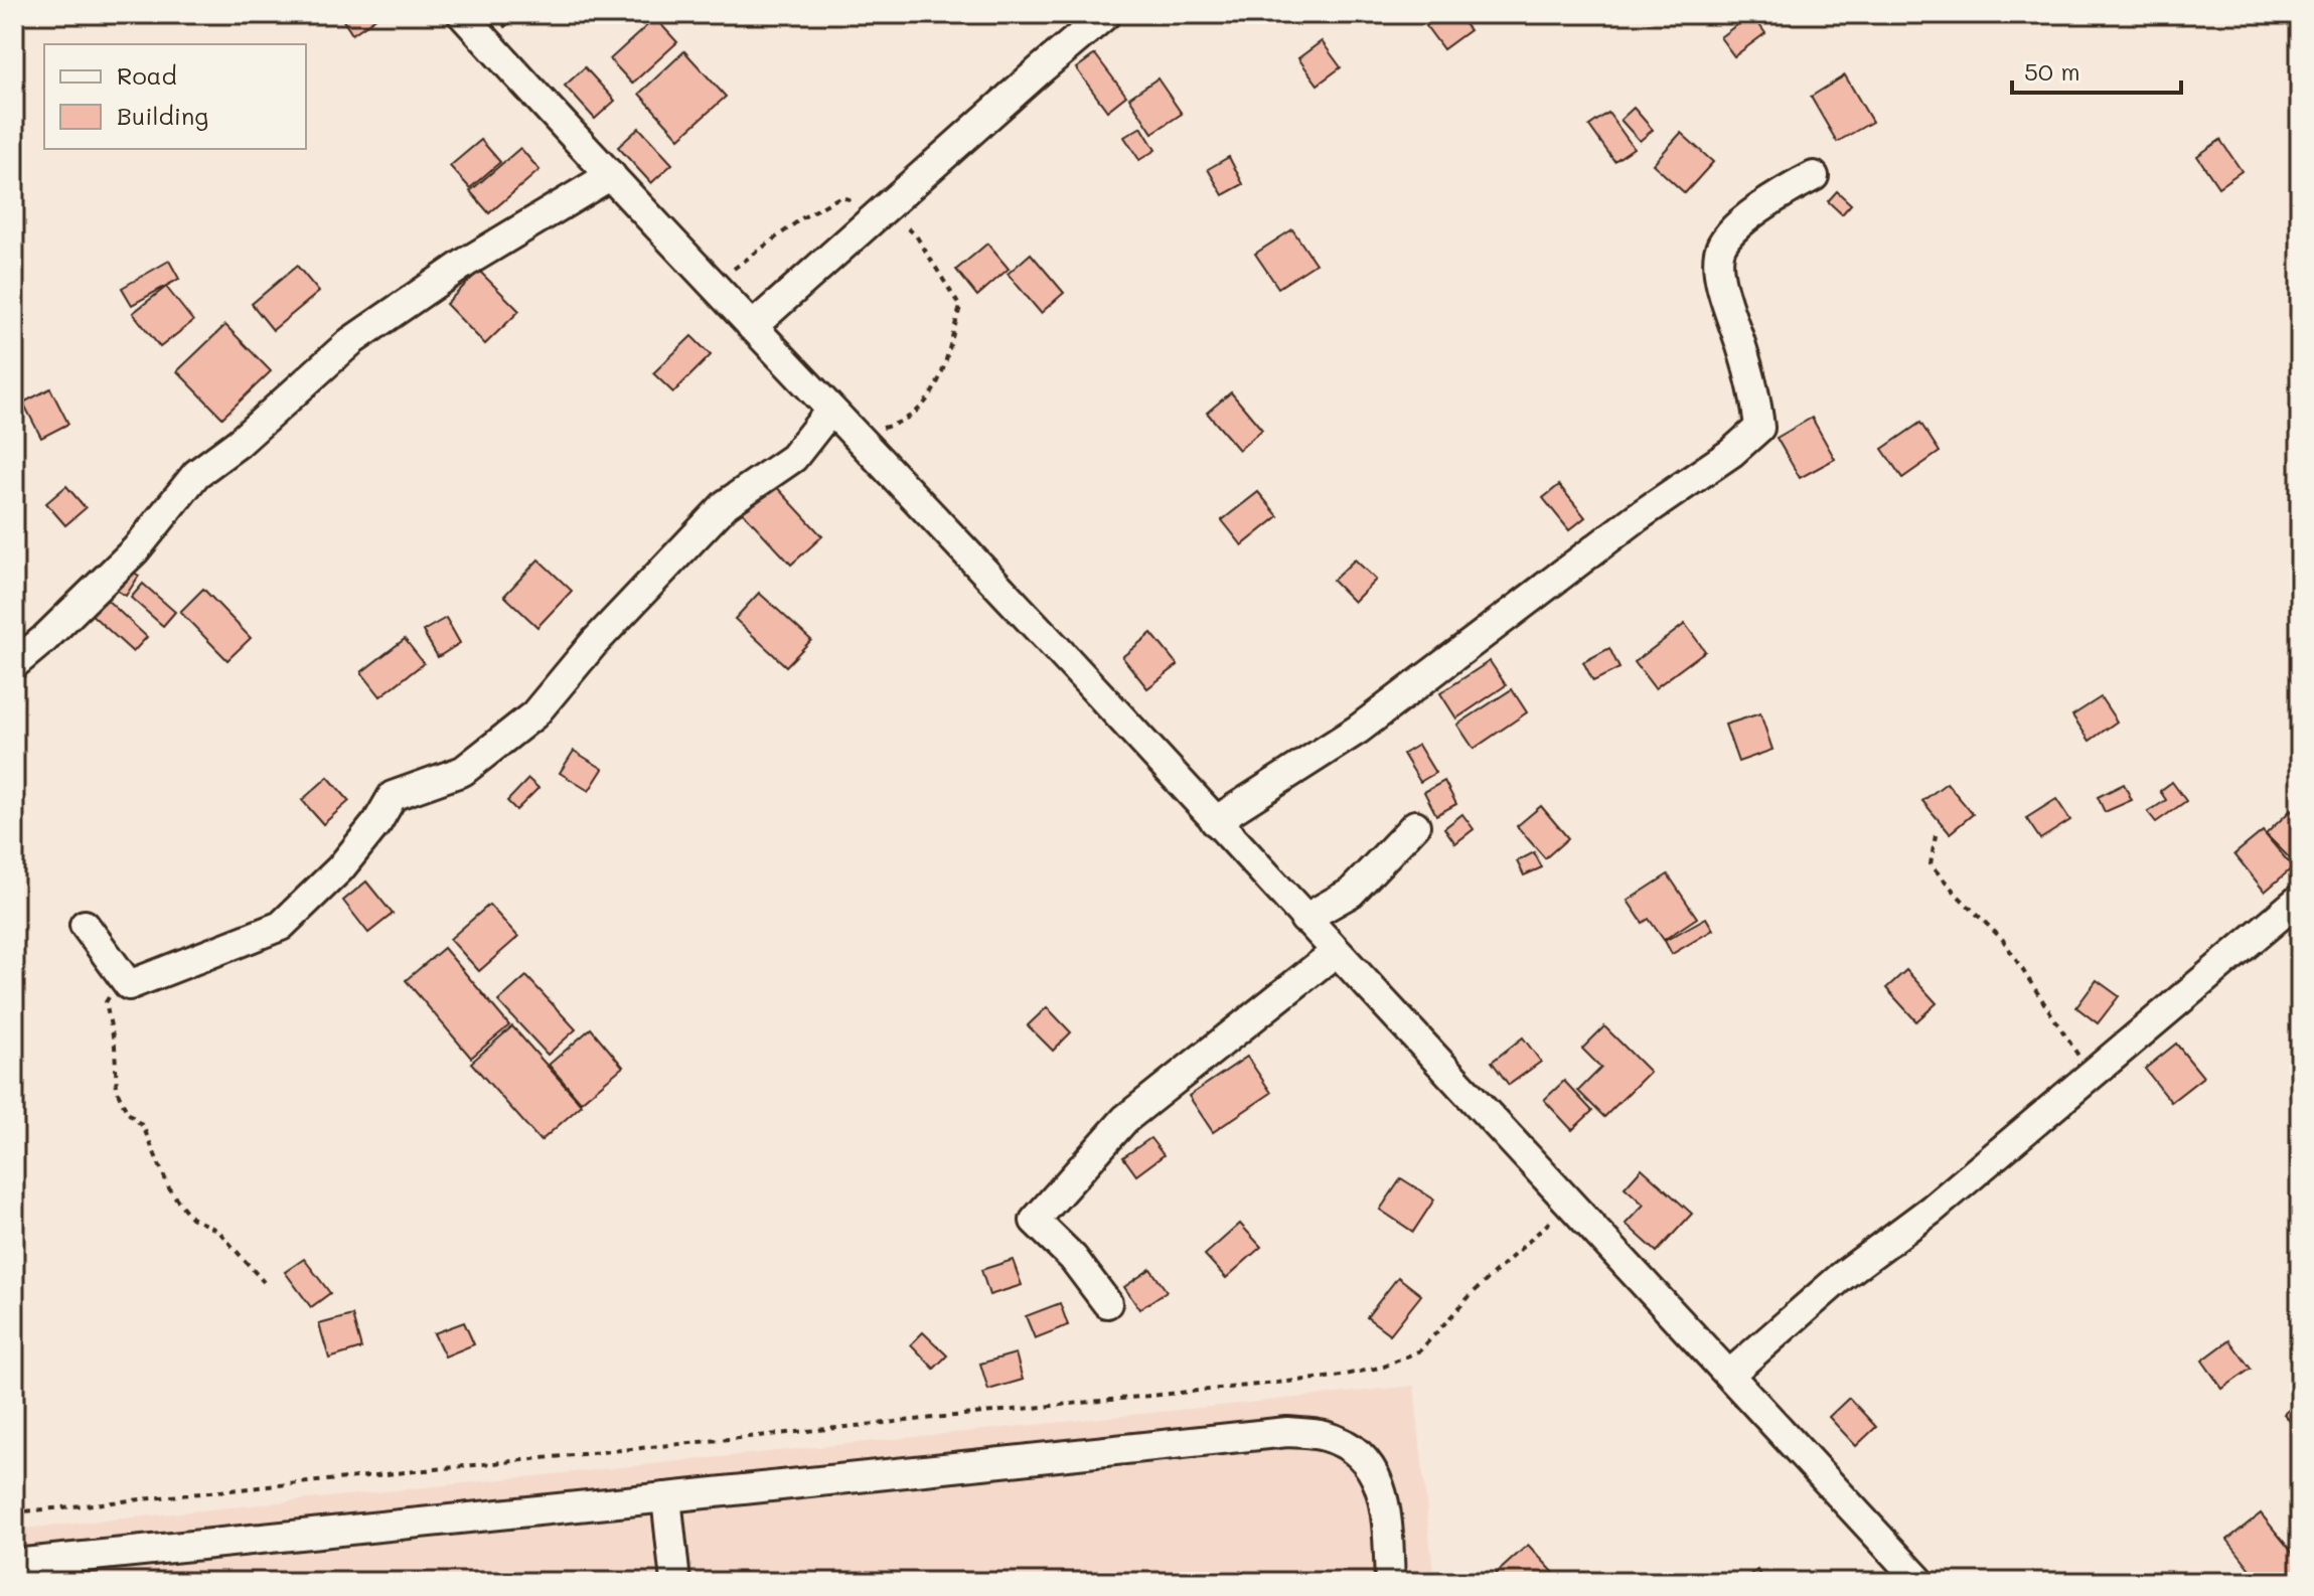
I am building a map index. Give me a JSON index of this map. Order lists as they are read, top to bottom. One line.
{"legend":["Road","Building"],"scale_bar":"50 m"}
